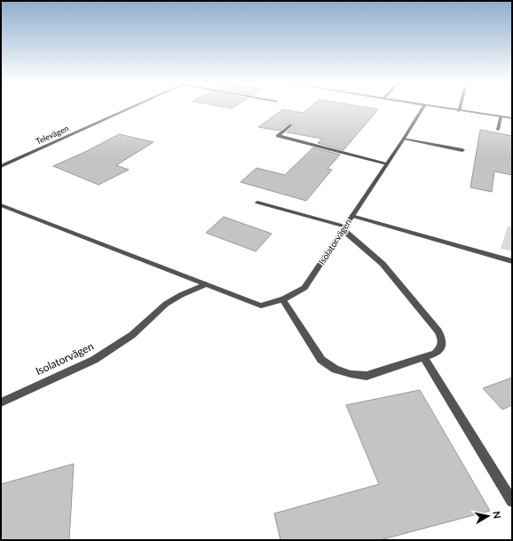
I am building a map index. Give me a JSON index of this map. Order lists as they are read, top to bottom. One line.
{"streets":{"street":["Televägen","Isolatorvägen"]},"north":"right"}
